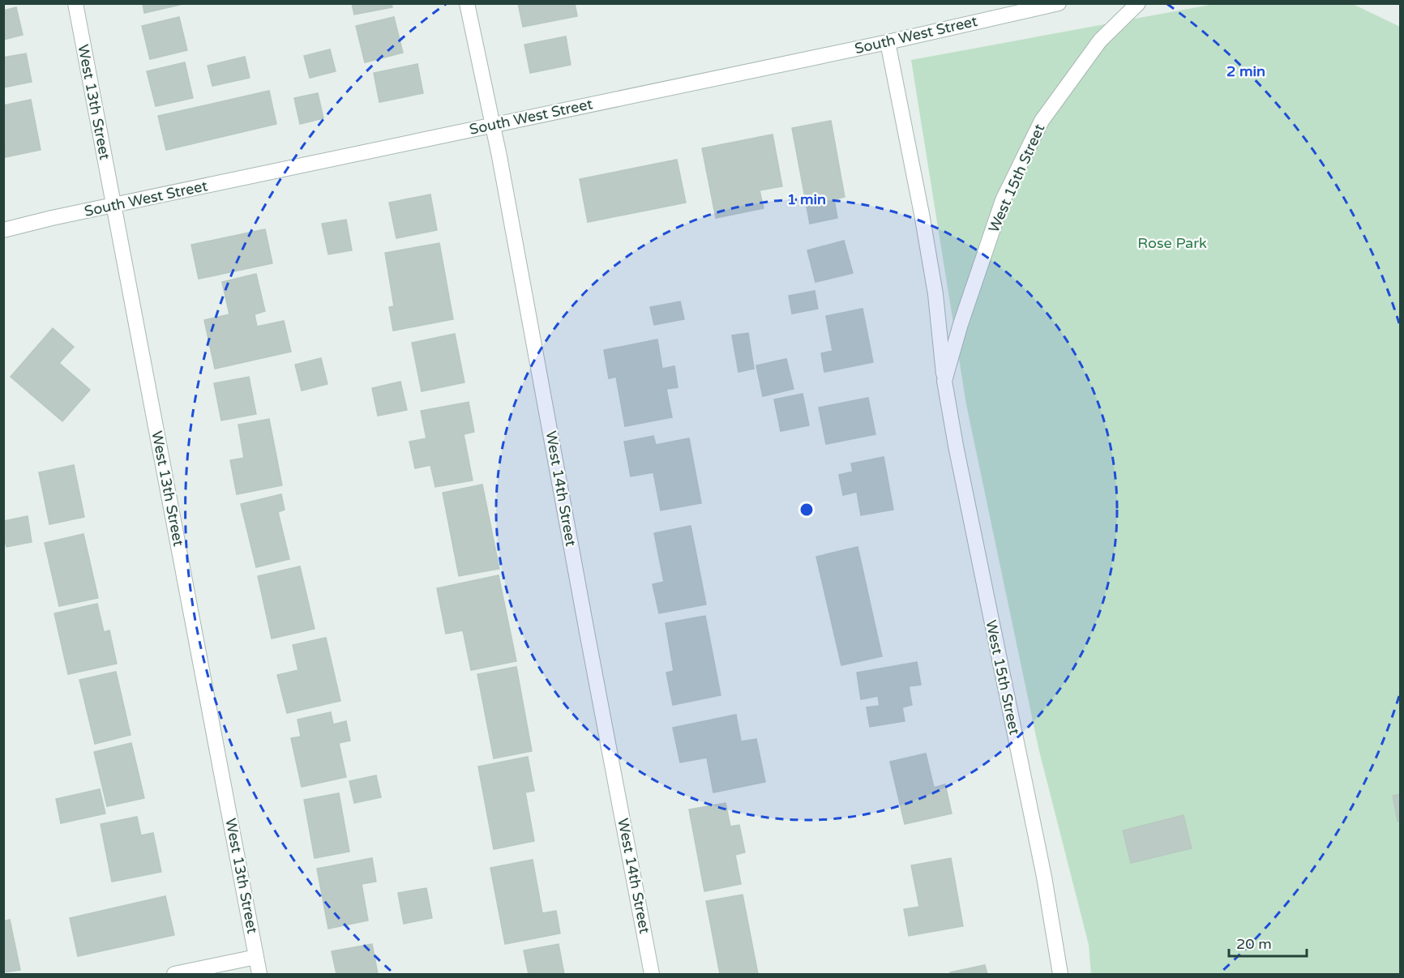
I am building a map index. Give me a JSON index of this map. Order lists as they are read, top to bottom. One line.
{"streets":{"street":["South West Street","West 13th Street","West 15th Street","West 14th Street"]},"crossings":[["South West Street","West 13th Street"],["South West Street","West 15th Street"],["South West Street","West 14th Street"]],"parks":["Rose Park"],"scale_bar":"20 m","rings":["2 min","1 min"]}
